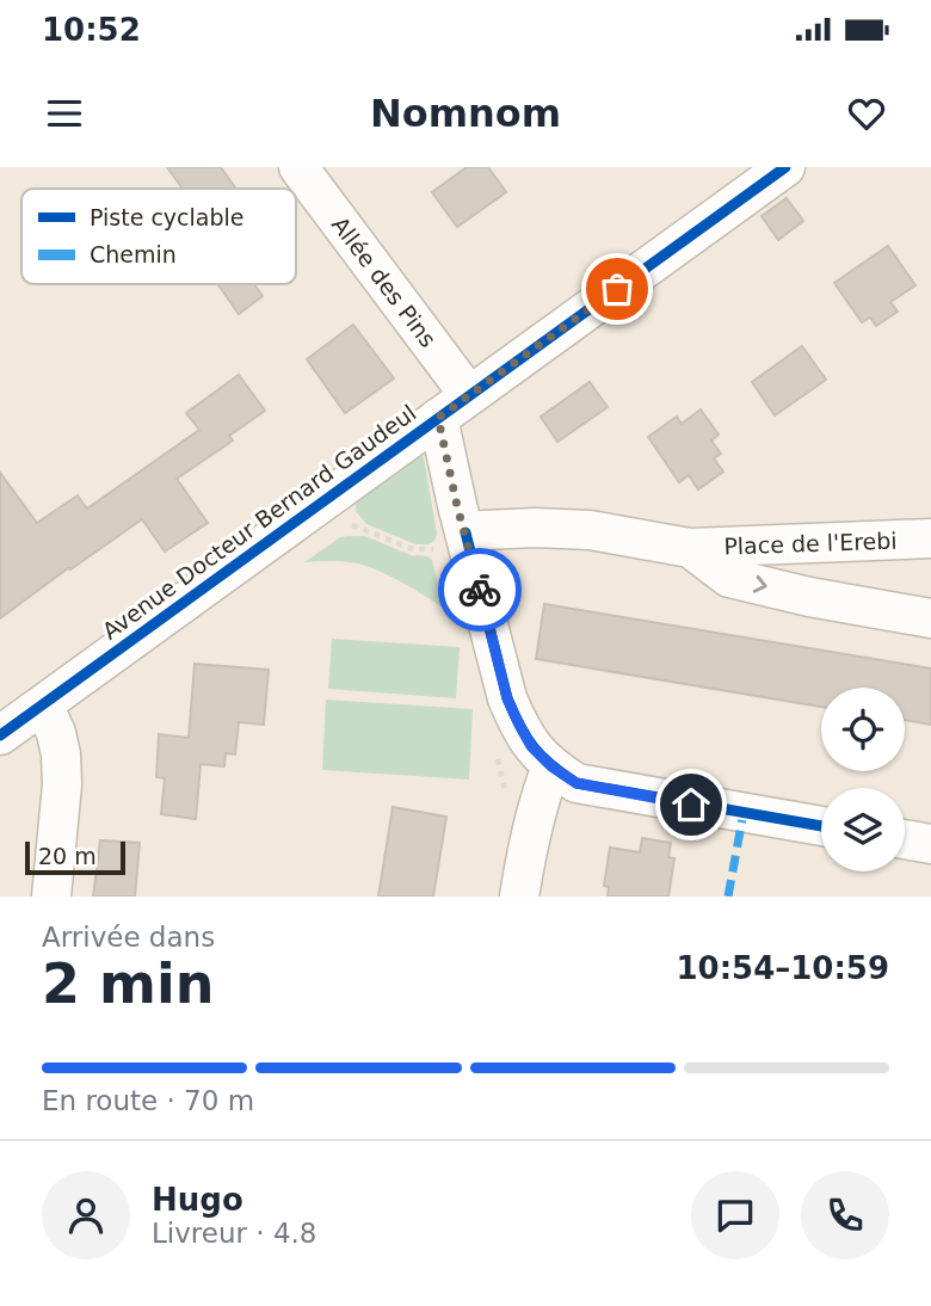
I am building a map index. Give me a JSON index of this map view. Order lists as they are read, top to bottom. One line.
{"streets":{"street":["Allée des Pins","Avenue Docteur Bernard Gaudeul","Place de l'Erebi"]},"crossings":[["Allée des Pins","Avenue Docteur Bernard Gaudeul"]],"legend":["Piste cyclable","Chemin"],"scale_bar":"20 m","page":{"status":"10:52","header":"Nomnom","scale":"20 m","heading":["2 min","Arrivée dans","10:54–10:59"],"panel":["Hugo","Livreur · 4.8"],"bar":"En route · 70 m"}}
